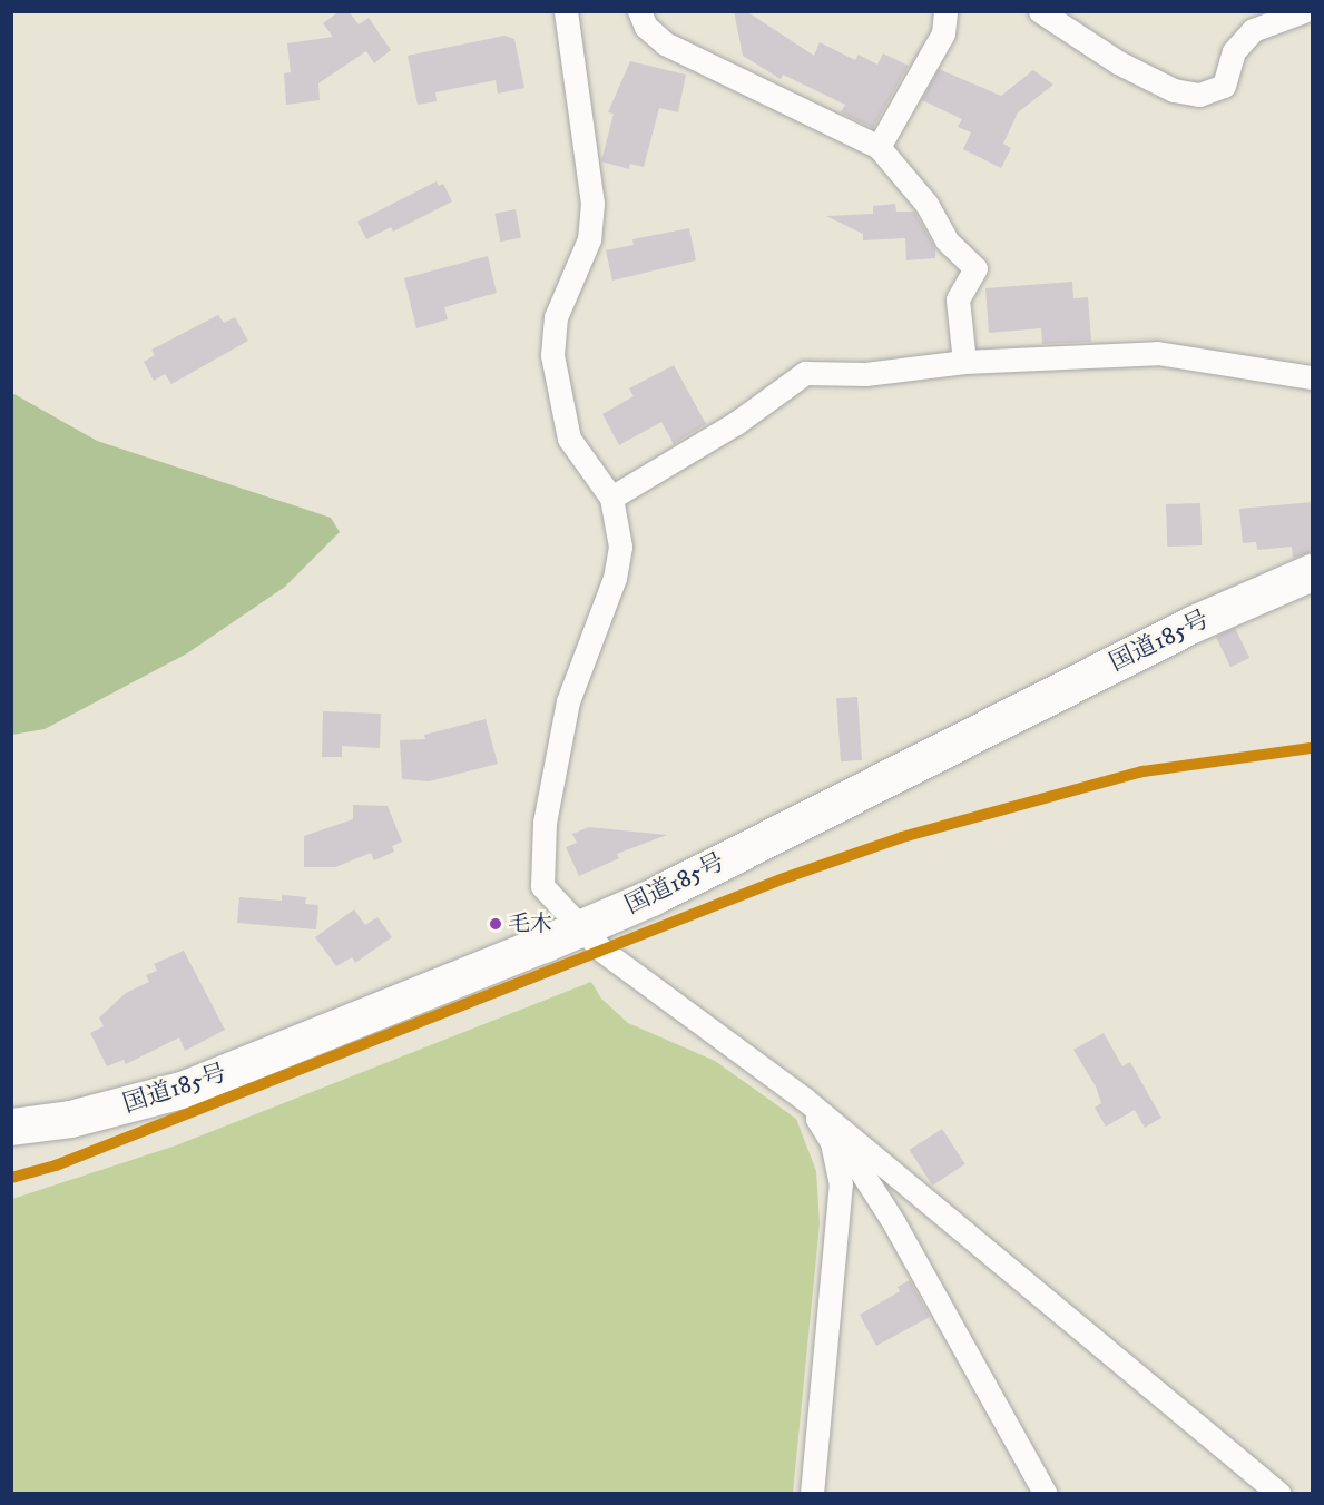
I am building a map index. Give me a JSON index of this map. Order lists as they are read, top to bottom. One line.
{"streets":{"highway":["国道185号"]},"places":["毛木"]}
